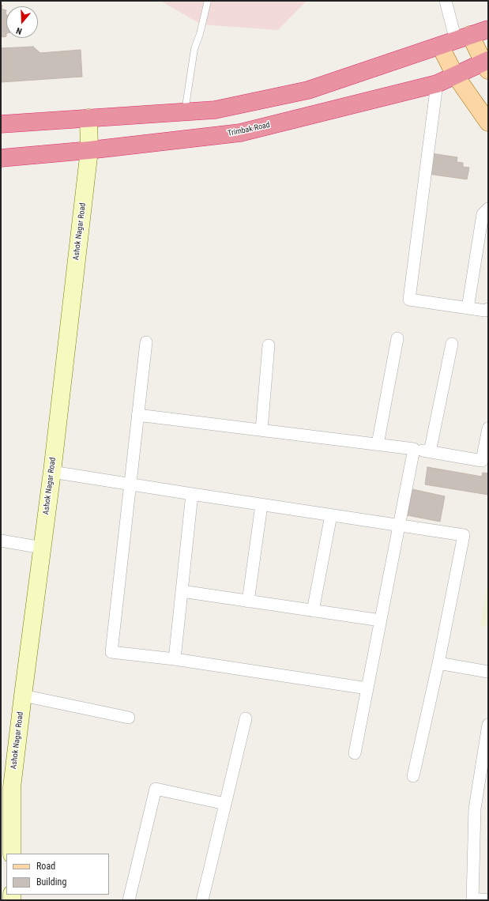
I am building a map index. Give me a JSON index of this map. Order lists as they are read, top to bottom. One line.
{"streets":{"highway":["Trimbak Road"],"street":["Ashok Nagar Road"]},"crossings":[["Trimbak Road","Ashok Nagar Road"]],"legend":["Road","Building"],"north":"bottom"}
